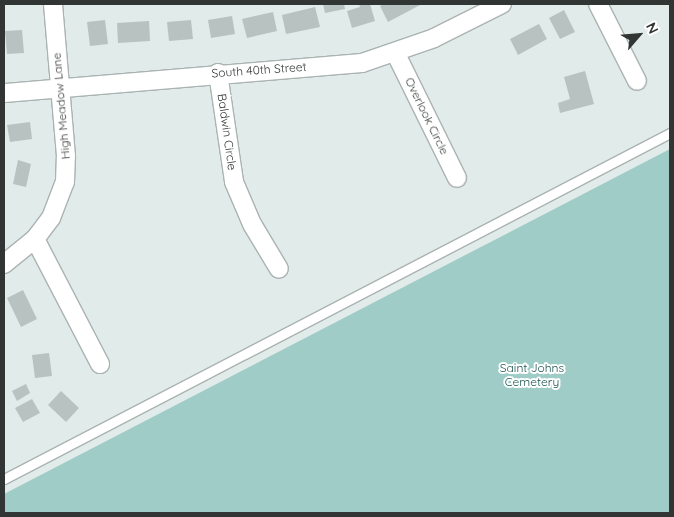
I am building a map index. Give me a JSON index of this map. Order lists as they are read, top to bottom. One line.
{"streets":{"street":["South 40th Street","High Meadow Lane","Overlook Circle","Baldwin Circle"]},"crossings":[["South 40th Street","High Meadow Lane"],["South 40th Street","Overlook Circle"],["South 40th Street","Baldwin Circle"]],"parks":["Saint Johns Cemetery"],"north":"top right"}
